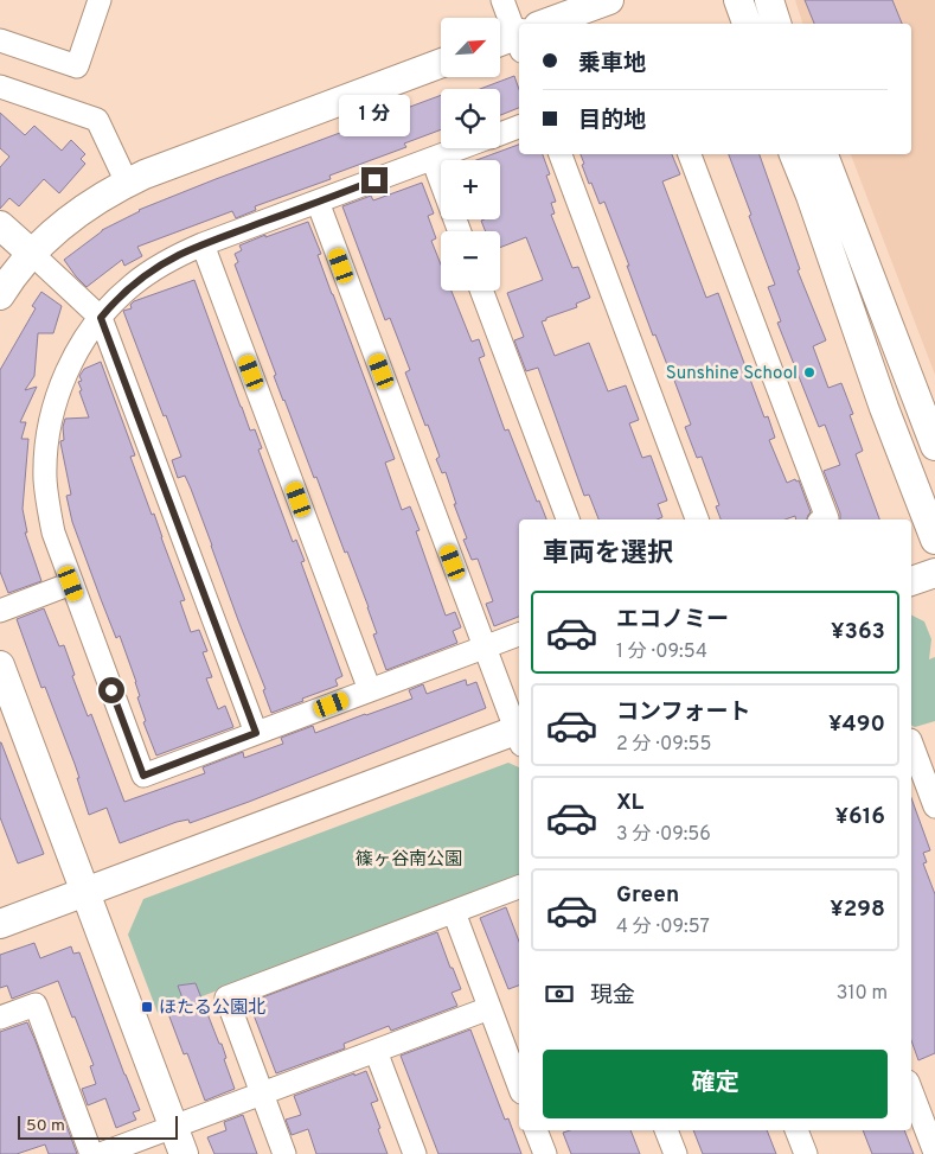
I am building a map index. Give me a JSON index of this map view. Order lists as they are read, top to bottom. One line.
{"parks":["篠ヶ谷南公園"],"places":{"other":["Sunshine School"],"transit":["ほたる公園北"]},"scale_bar":"50 m","north":"top right","page":{"map_buttons":["+","−"],"banner":["乗車地","目的地"],"bubble":"1 分","heading":"車両を選択","list":[{"name":"エコノミー","note":"1 分 · 09:54","value":"¥363"},{"name":"コンフォート","note":"2 分 · 09:55","value":"¥490"},{"name":"XL","note":"3 分 · 09:56","value":"¥616"},{"name":"Green","note":"4 分 · 09:57","value":"¥298"}],"pay":["現金","310 m"],"buttons":"確定","scale":"50 m"}}
